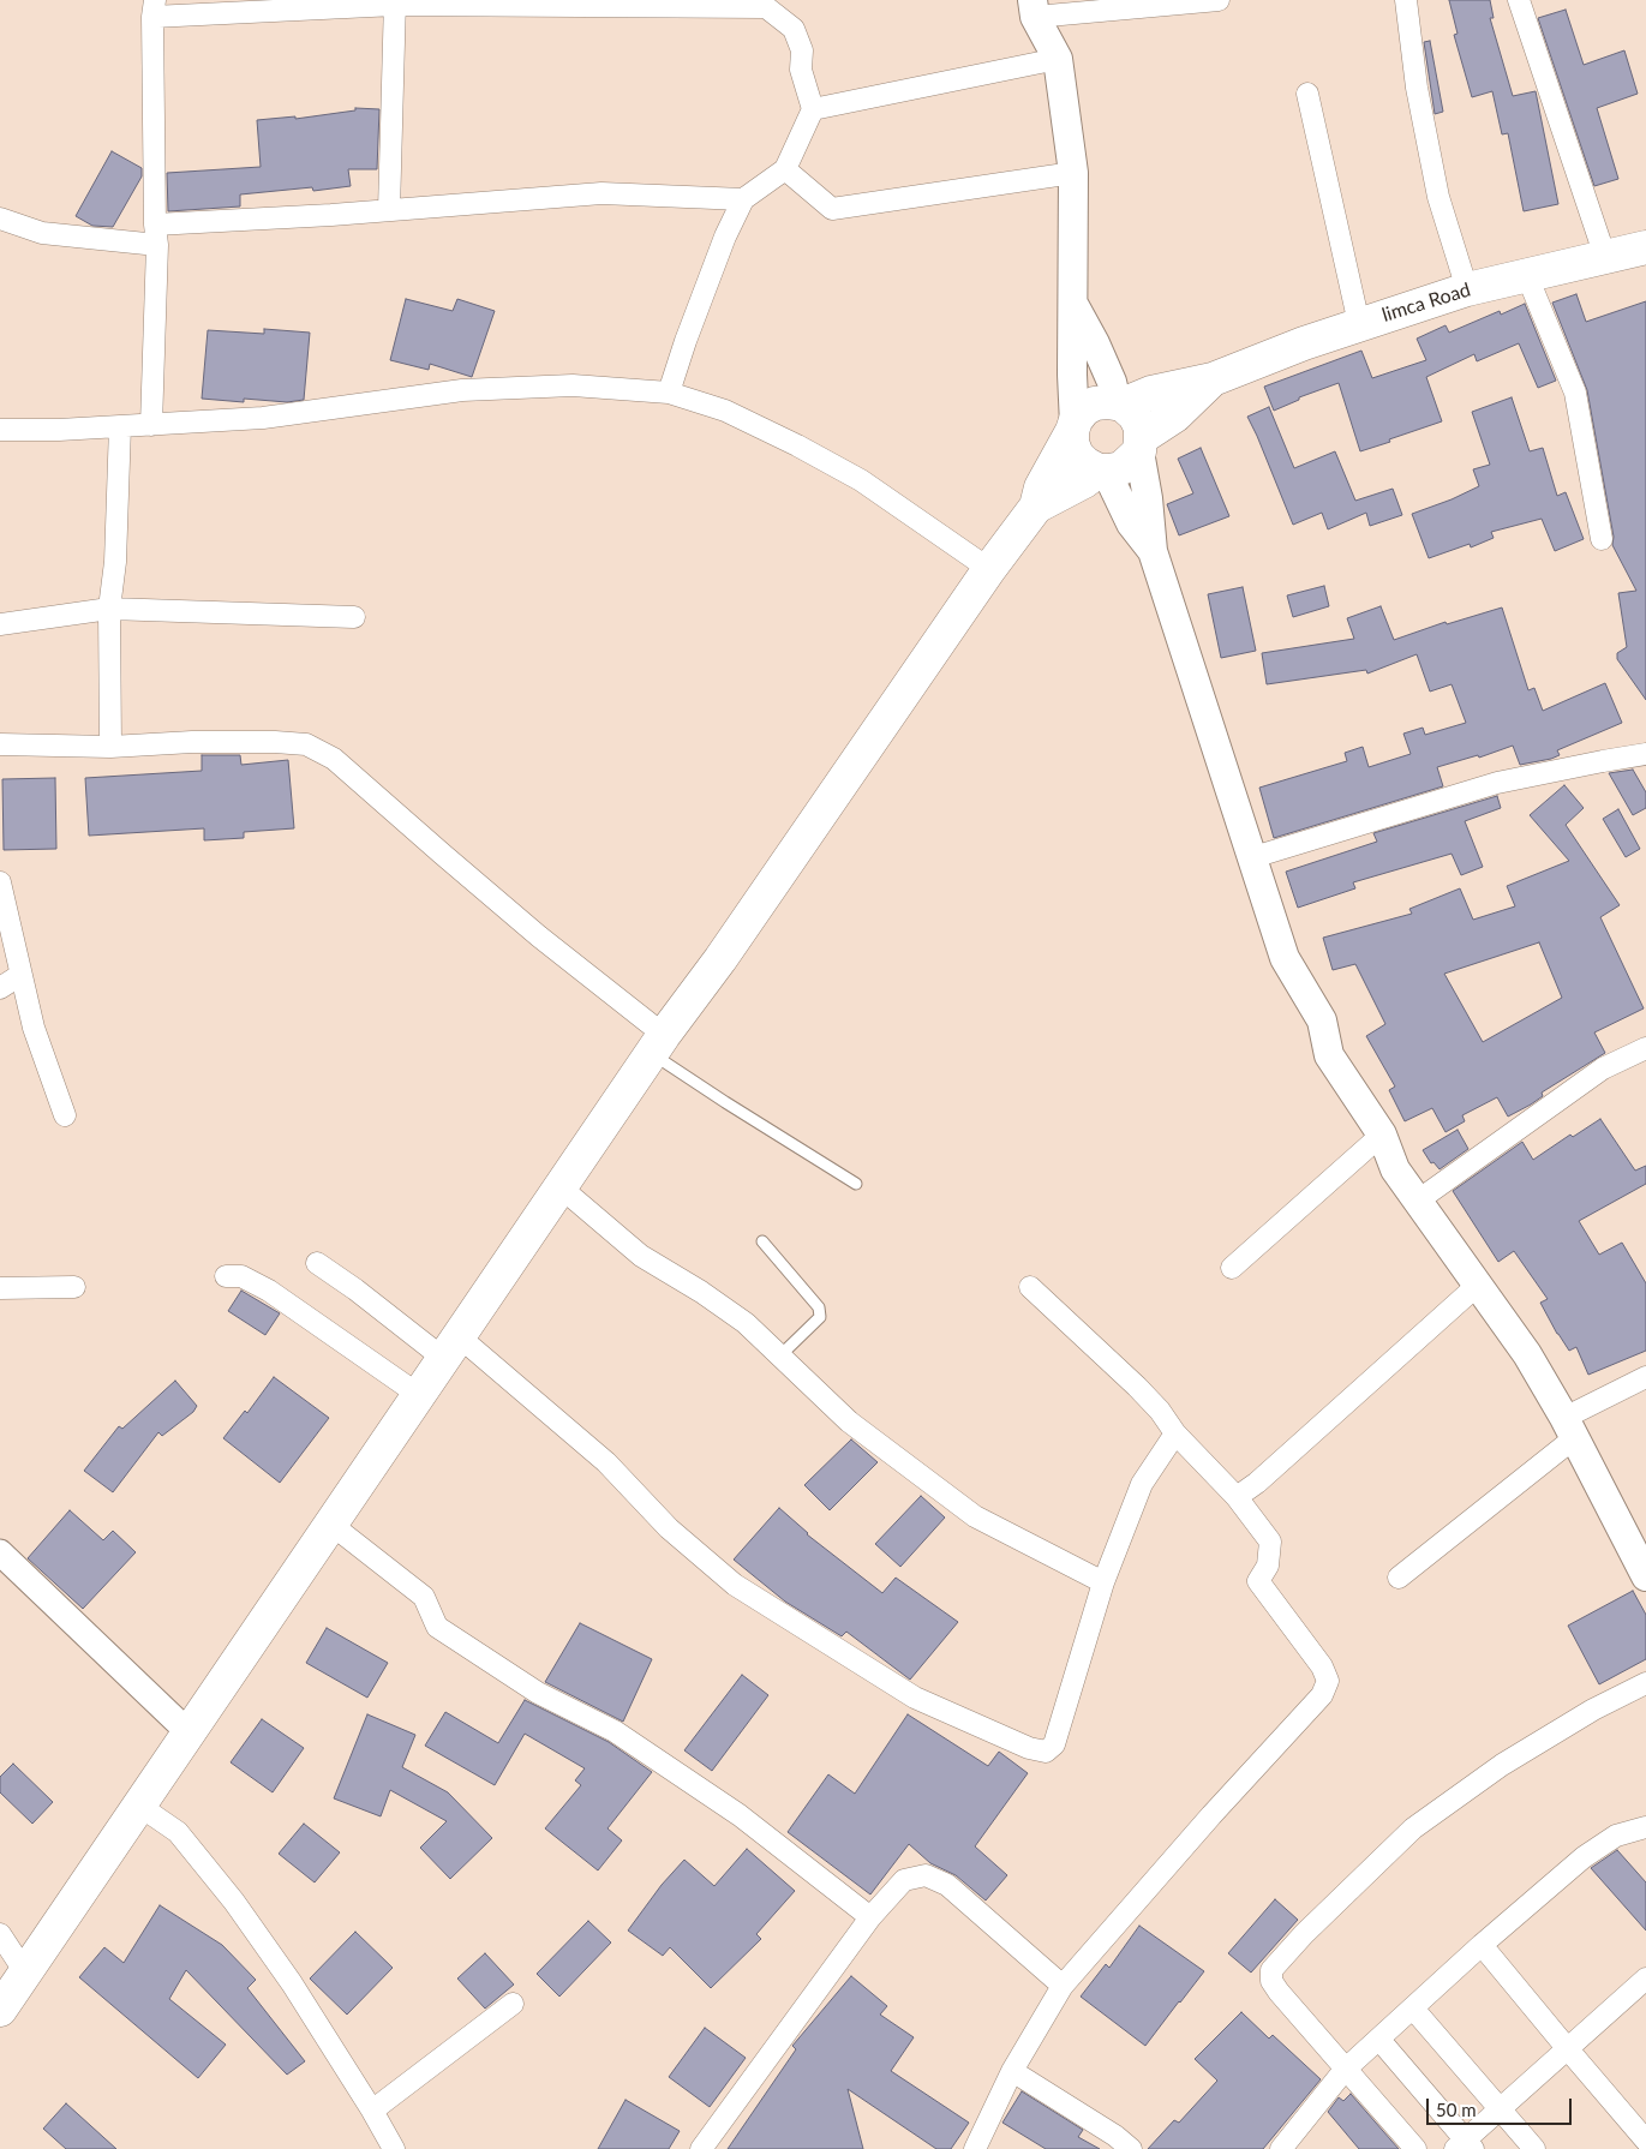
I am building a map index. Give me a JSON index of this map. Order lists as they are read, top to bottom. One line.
{"streets":{"main road":["limca Road"]},"scale_bar":"50 m"}
